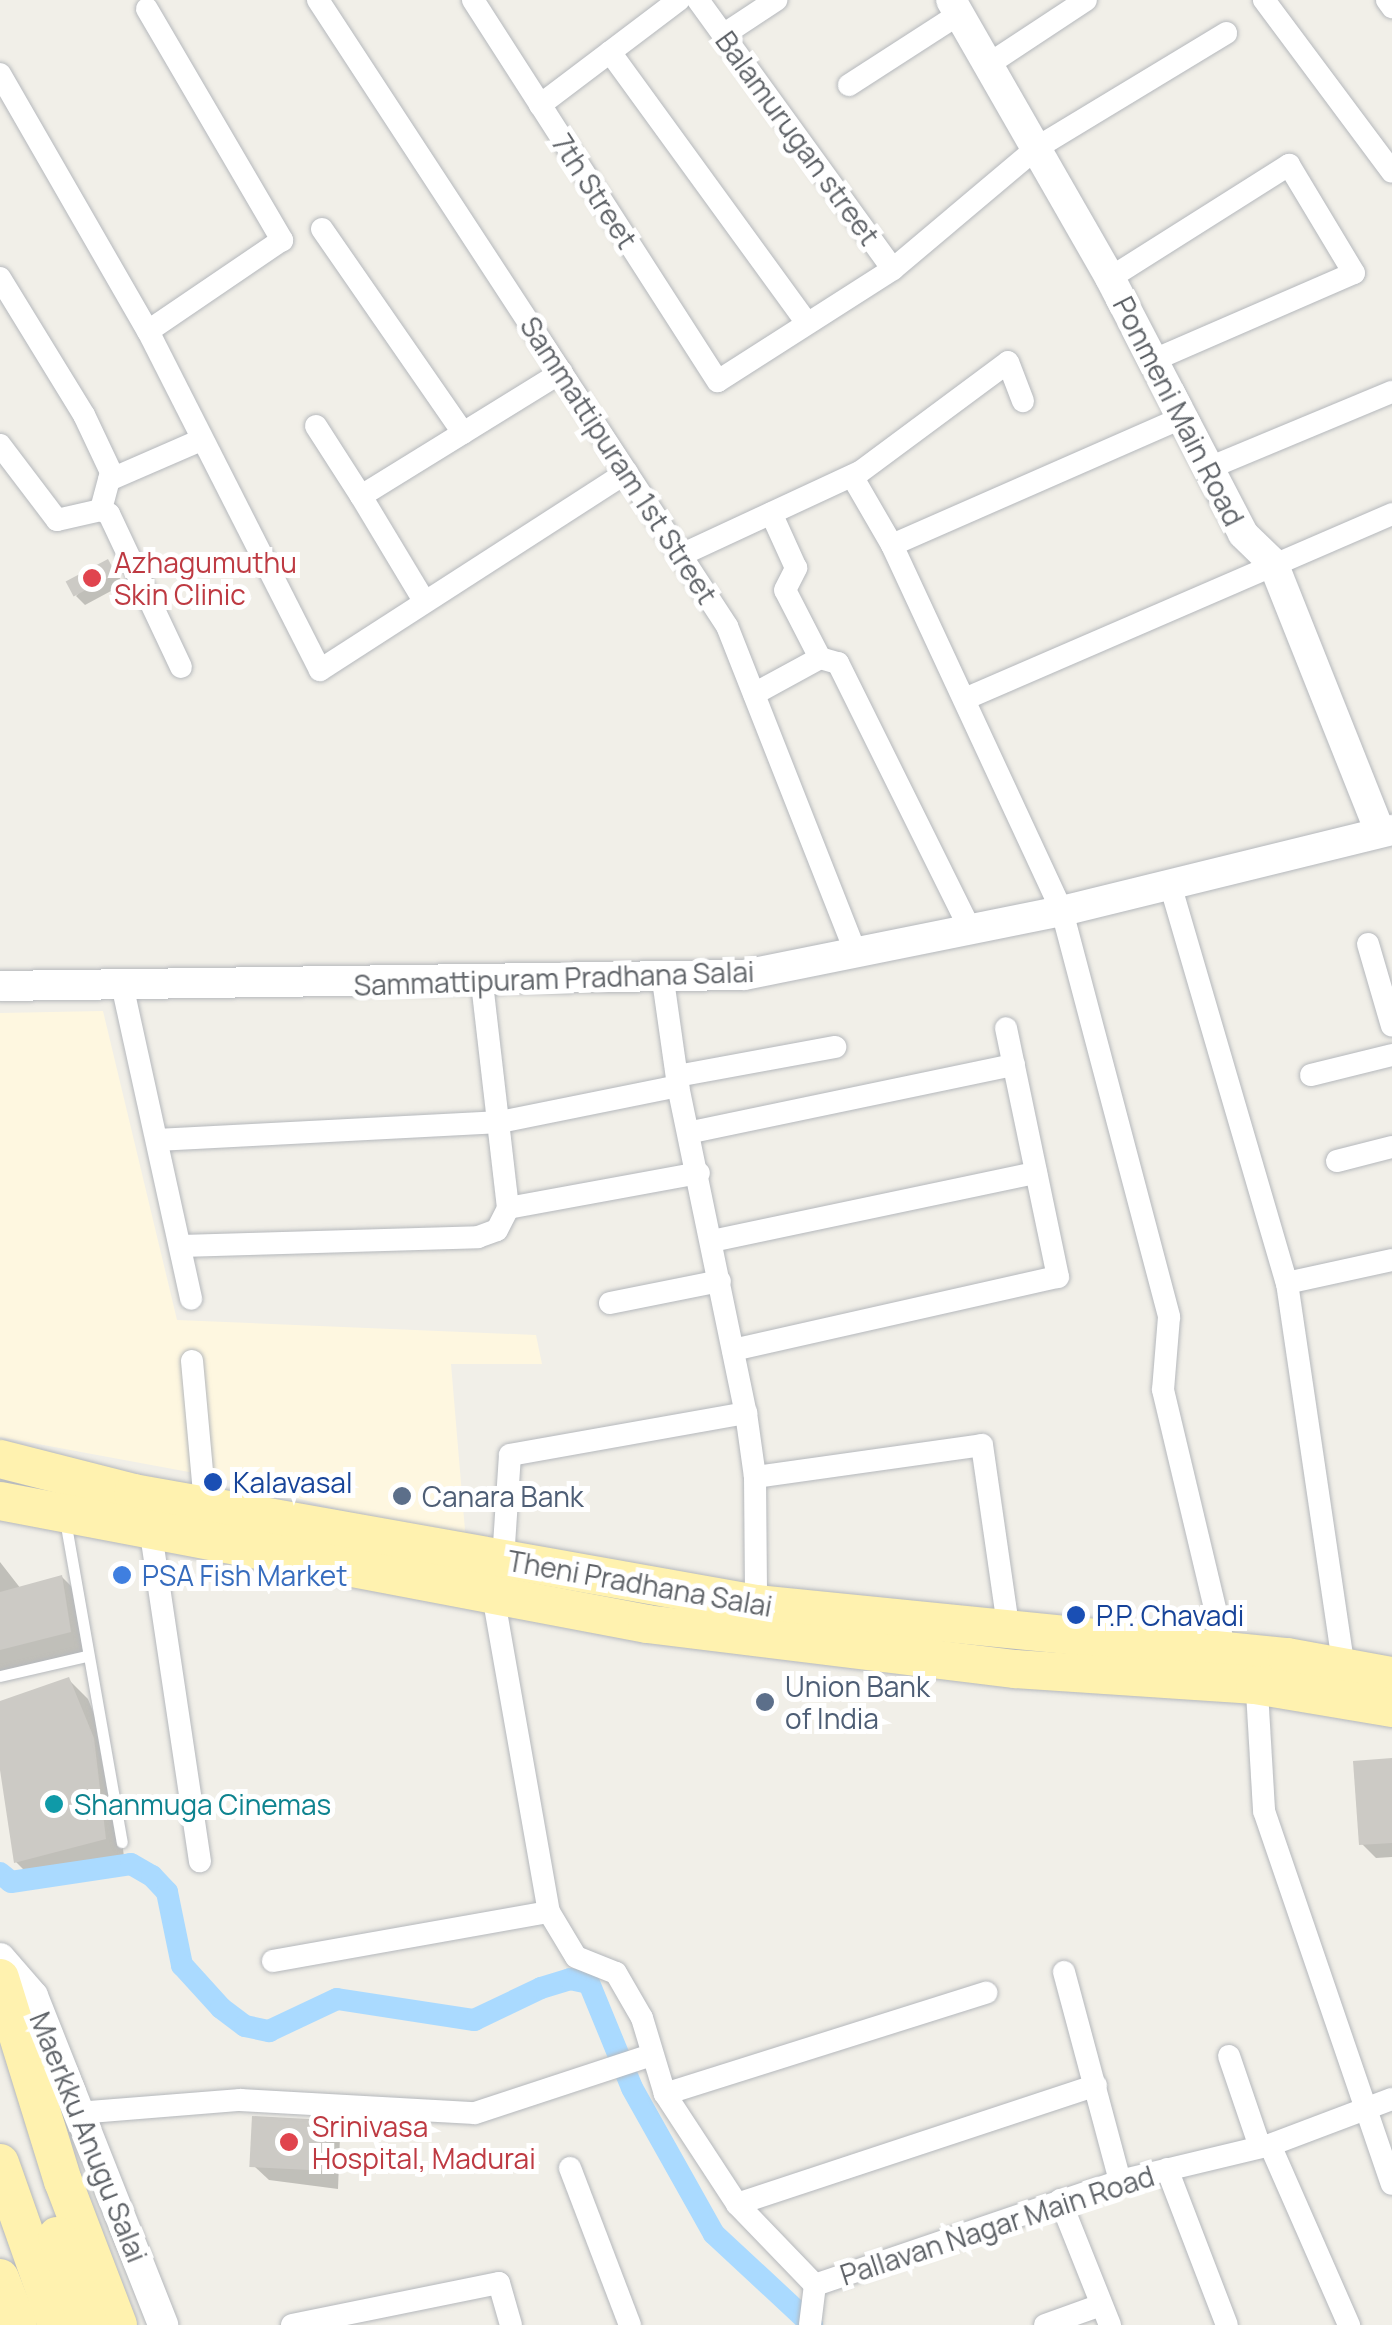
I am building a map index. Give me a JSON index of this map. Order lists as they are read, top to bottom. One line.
{"streets":{"main road":["Theni Pradhana Salai"],"street":["Balamurugan street","7th Street","Ponmeni Main Road","Sammattipuram 1st Street","Sammattipuram Pradhana Salai","Maerkku Anugu Salai","Pallavan Nagar Main Road"]},"crossings":[["Balamurugan street","7th Street"],["Balamurugan street","Ponmeni Main Road"],["Ponmeni Main Road","Sammattipuram Pradhana Salai"],["Sammattipuram 1st Street","Sammattipuram Pradhana Salai"],["Theni Pradhana Salai","Pallavan Nagar Main Road"]],"places":["Azhagumuthu Skin Clinic","Kalavasal","Canara Bank","PSA Fish Market","P.P. Chavadi","Union Bank of India","Shanmuga Cinemas","Srinivasa Hospital, Madurai"]}
